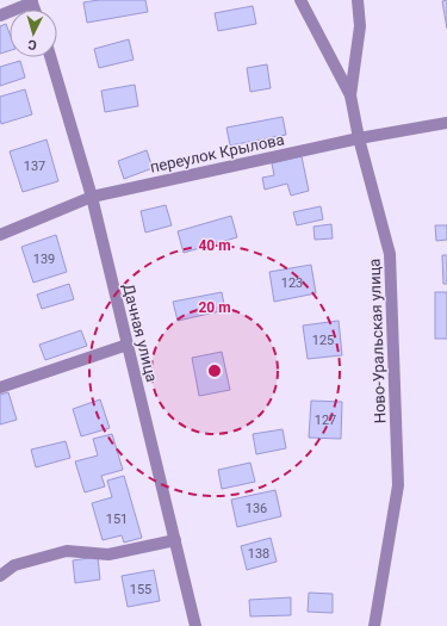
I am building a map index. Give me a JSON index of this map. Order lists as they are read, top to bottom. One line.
{"streets":{"street":["переулок Крылова","Дачная улица","Ново-Уральская улица"]},"crossings":[["переулок Крылова","Дачная улица"],["переулок Крылова","Ново-Уральская улица"]],"house_numbers":["137","139","123","125","127","136","151","138","155"],"north":"bottom","rings":["40 m","20 m"]}
